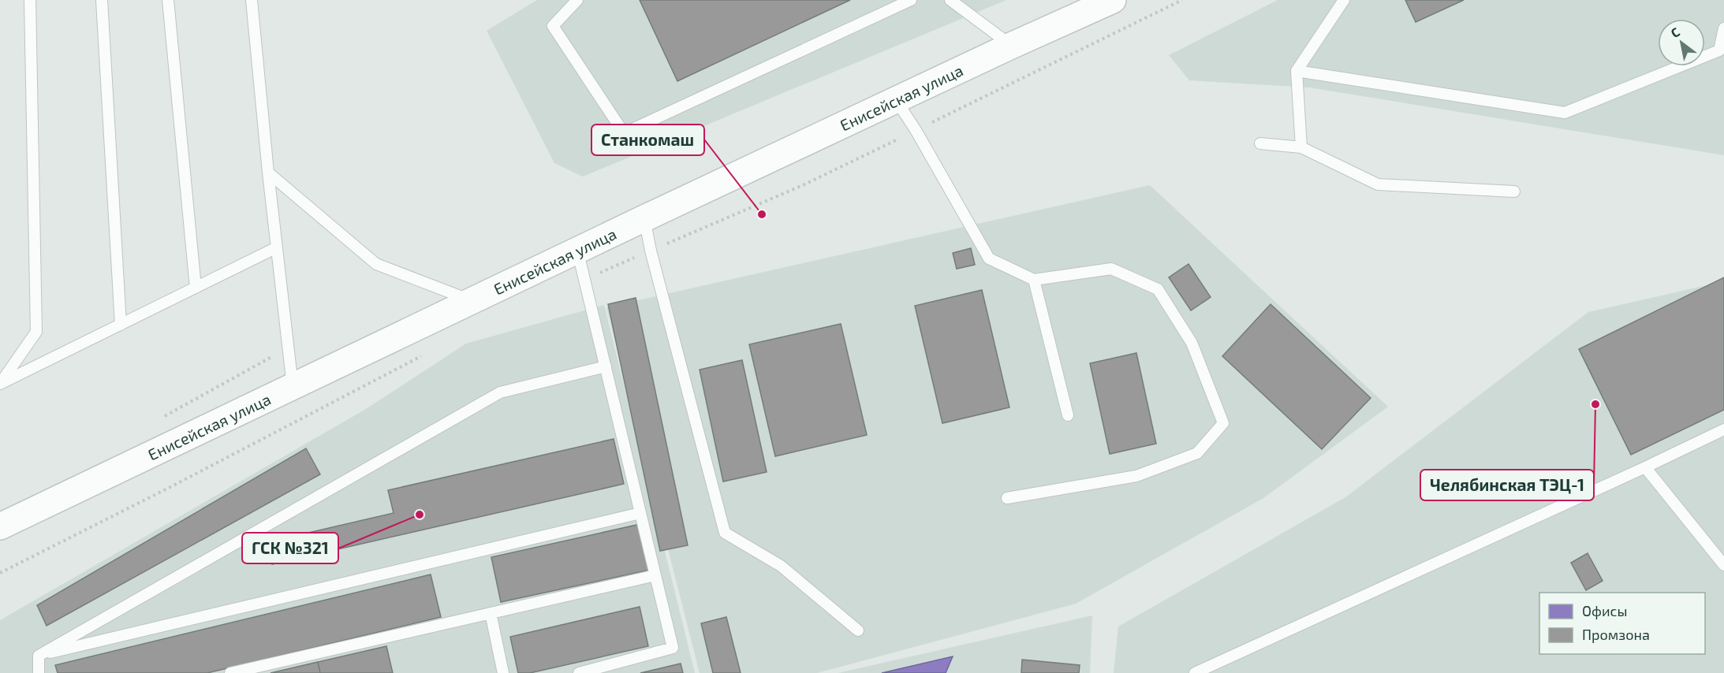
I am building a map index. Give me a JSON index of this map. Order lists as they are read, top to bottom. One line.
{"streets":{"street":["Енисейская улица"]},"places":["Станкомаш","Челябинская ТЭЦ-1","ГСК №321"],"legend":["Офисы","Промзона"],"north":"top left"}
